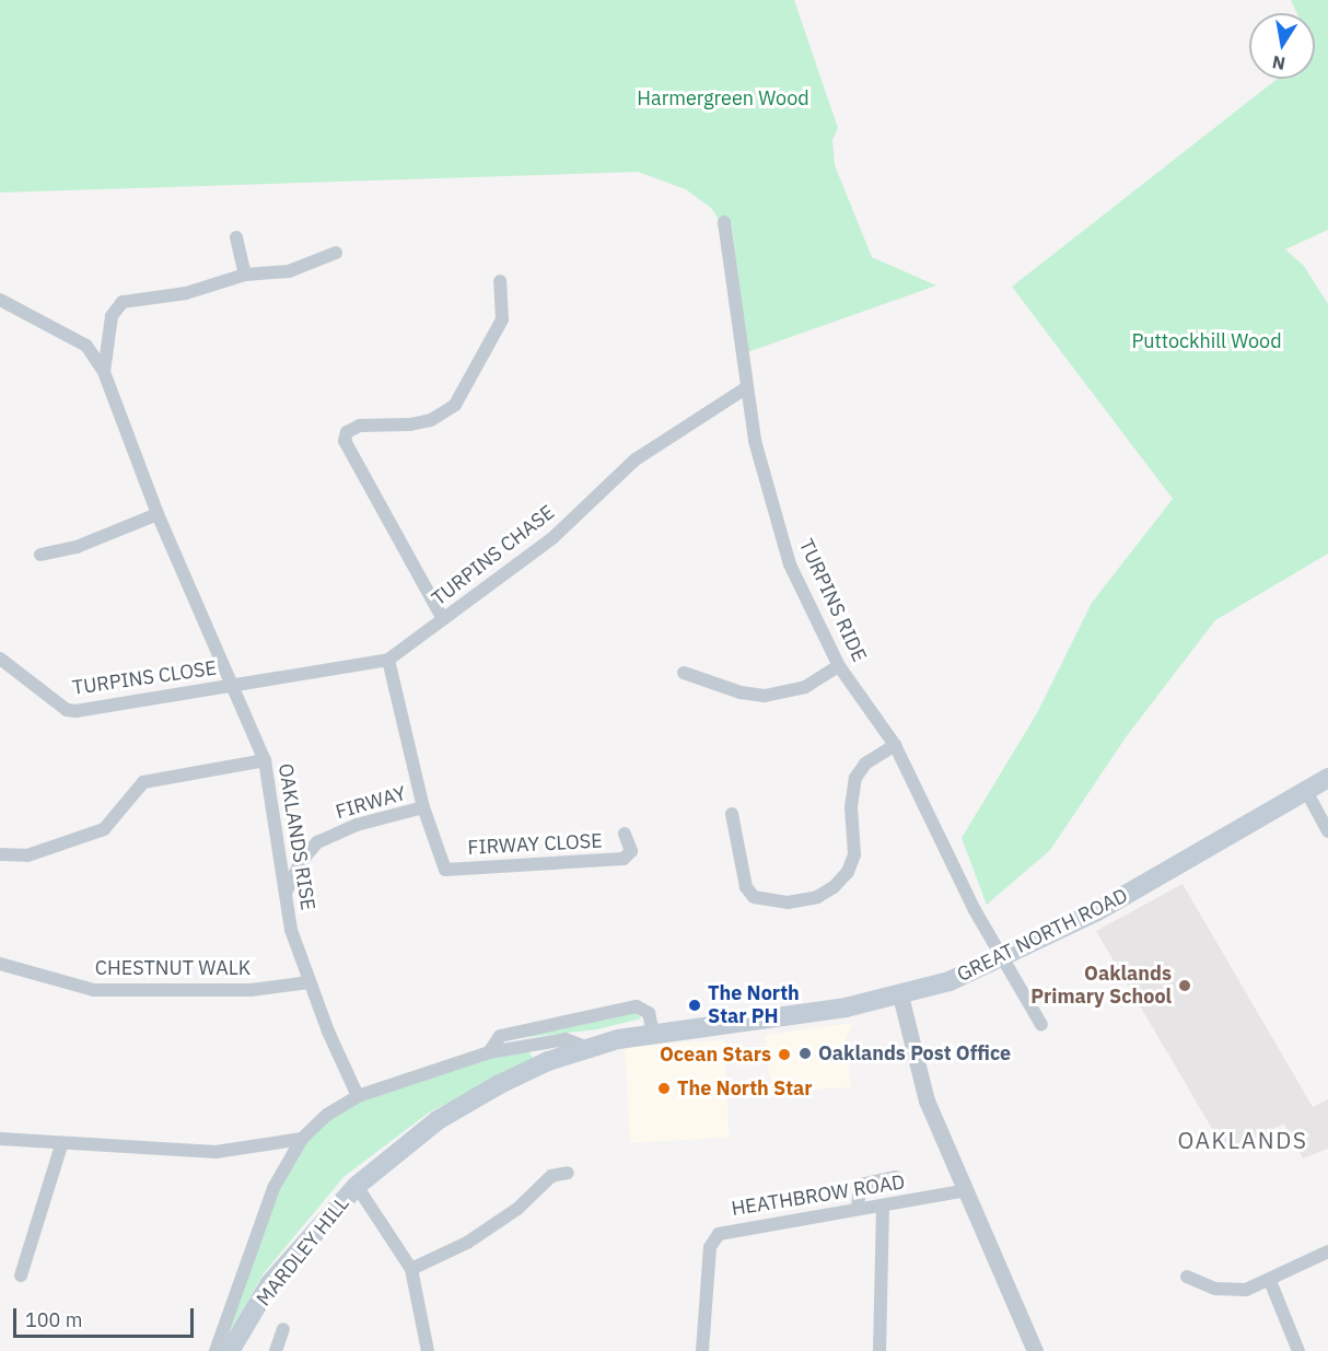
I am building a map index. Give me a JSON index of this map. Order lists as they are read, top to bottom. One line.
{"streets":{"main road":["GREAT NORTH ROAD","MARDLEY HILL"],"street":["TURPINS CHASE","TURPINS RIDE","TURPINS CLOSE","FIRWAY","OAKLANDS RISE","FIRWAY CLOSE","CHESTNUT WALK","HEATHBROW ROAD"]},"crossings":[["TURPINS CHASE","TURPINS RIDE"],["TURPINS CHASE","TURPINS CLOSE"],["TURPINS CHASE","FIRWAY"],["TURPINS CHASE","OAKLANDS RISE"],["TURPINS RIDE","GREAT NORTH ROAD"],["TURPINS CLOSE","OAKLANDS RISE"],["FIRWAY","OAKLANDS RISE"],["FIRWAY","FIRWAY CLOSE"],["OAKLANDS RISE","CHESTNUT WALK"],["GREAT NORTH ROAD","MARDLEY HILL"]],"districts":["OAKLANDS"],"parks":["Harmergreen Wood","Puttockhill Wood"],"places":["Oaklands Primary School","The North Star PH","Oaklands Post Office","Ocean Stars","The North Star"],"scale_bar":"100 m","north":"bottom"}
